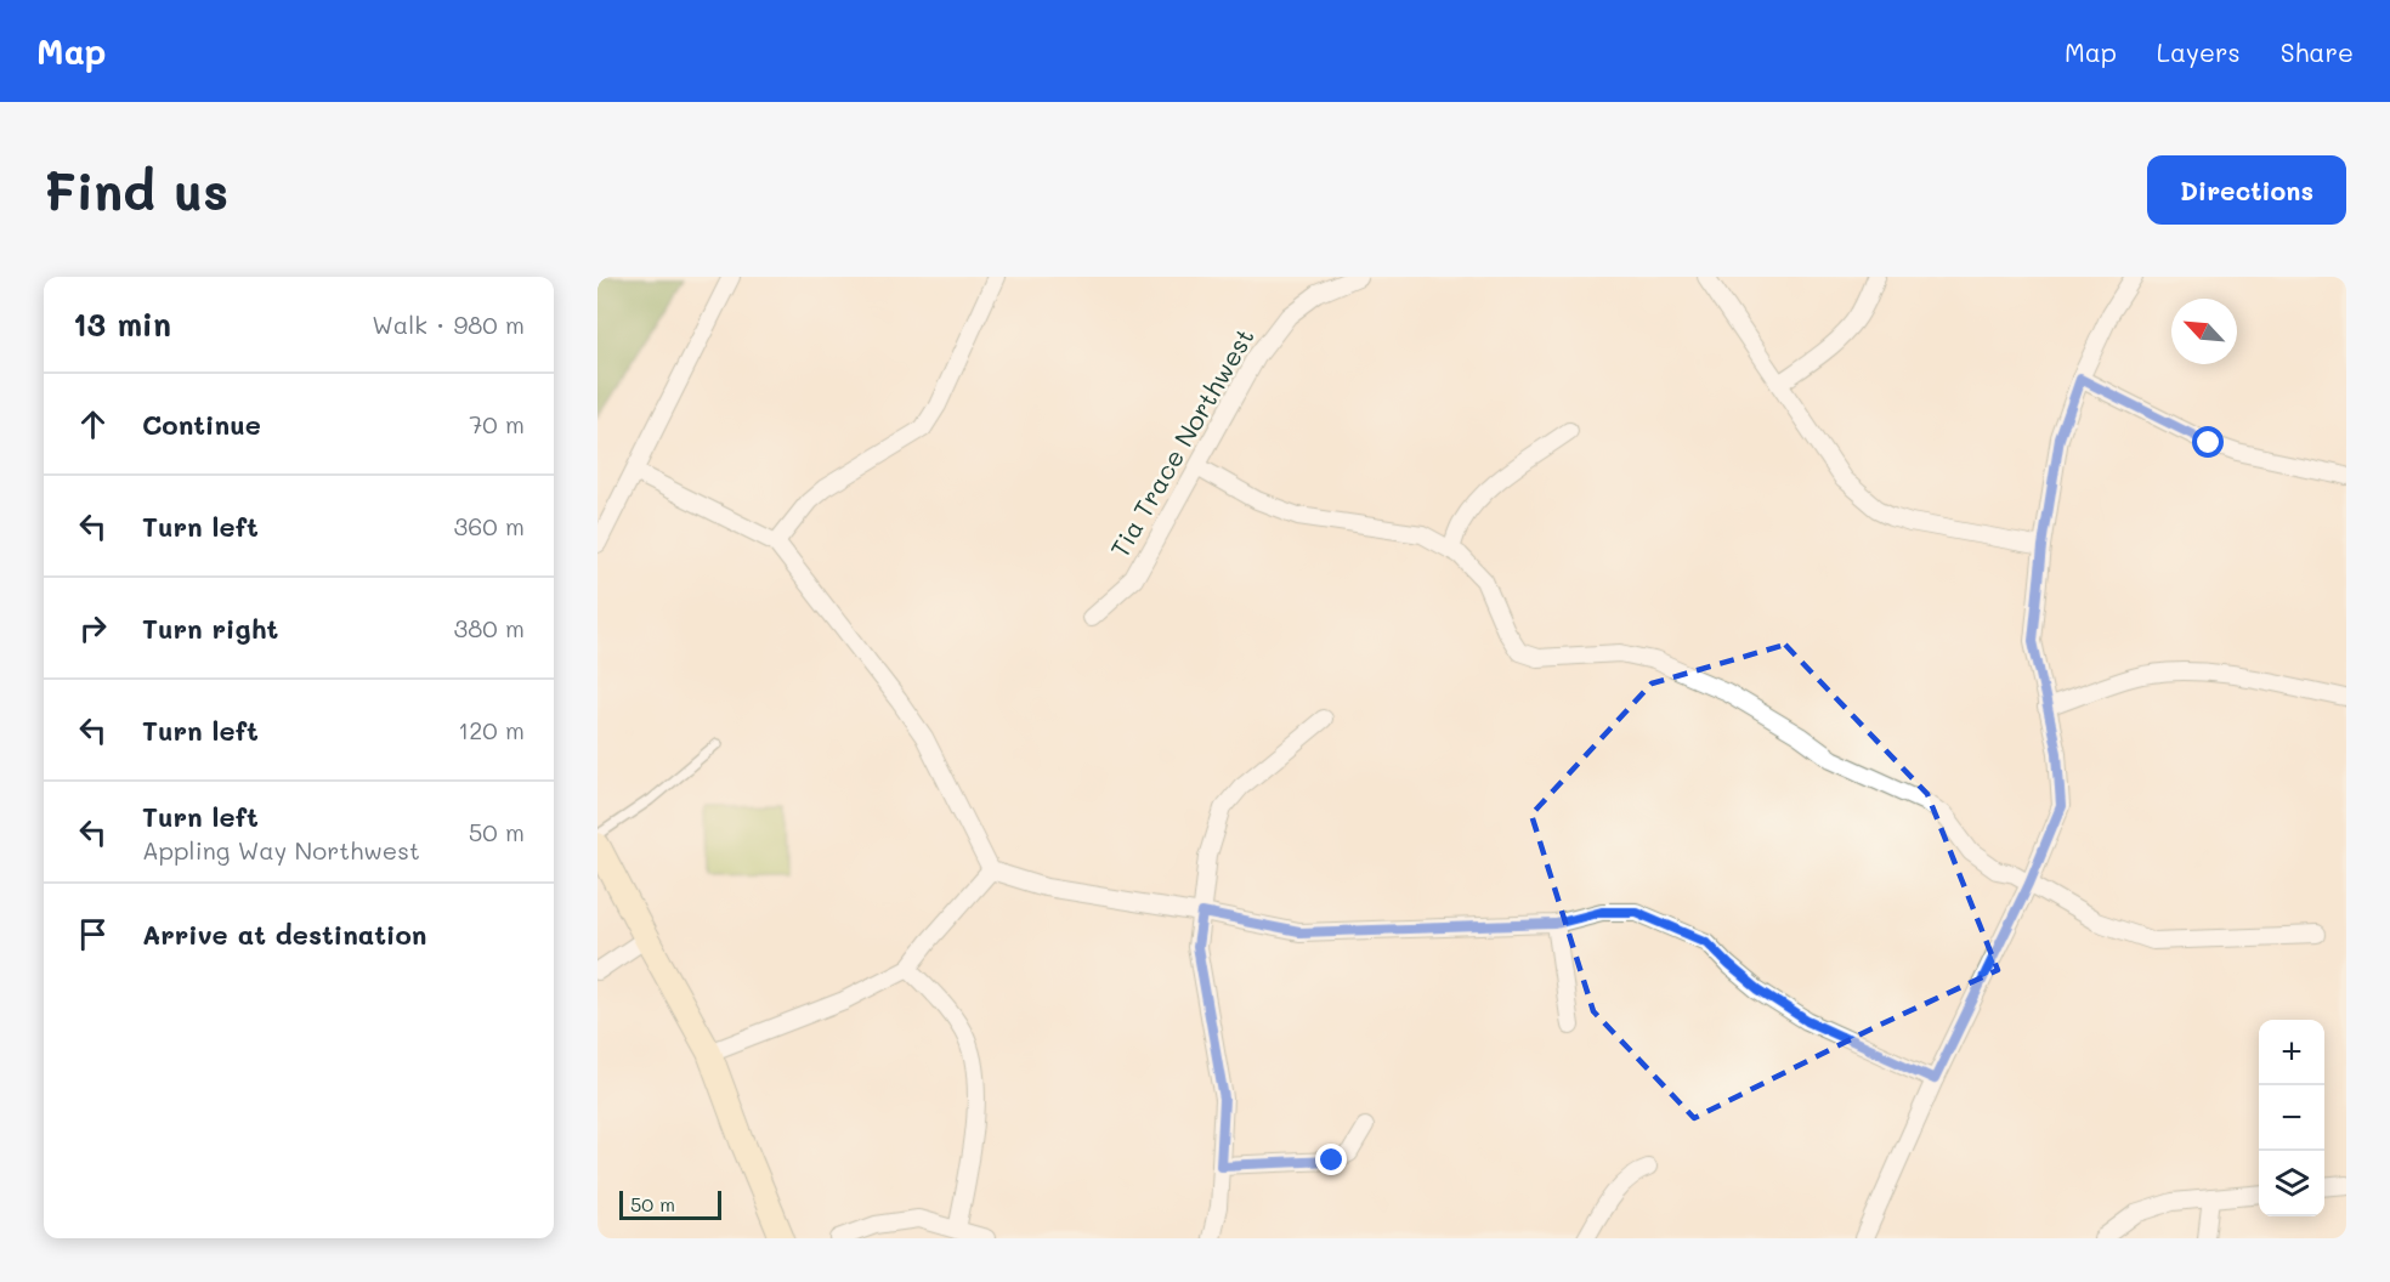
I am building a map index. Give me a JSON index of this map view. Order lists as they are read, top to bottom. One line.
{"streets":{"street":["Tia Trace Northwest"]},"scale_bar":"50 m","north":"top left","page":{"header":"Map","nav":["Map","Layers","Share"],"buttons":"Directions","title":"Find us","heading":["13 min","Walk · 980 m"],"list":[["Continue","70 m"],["Turn left","360 m"],["Turn right","380 m"],["Turn left","120 m"],["Turn left","Appling Way Northwest","50 m"],"Arrive at destination"],"map_buttons":["+","−"],"scale":"50 m"}}
